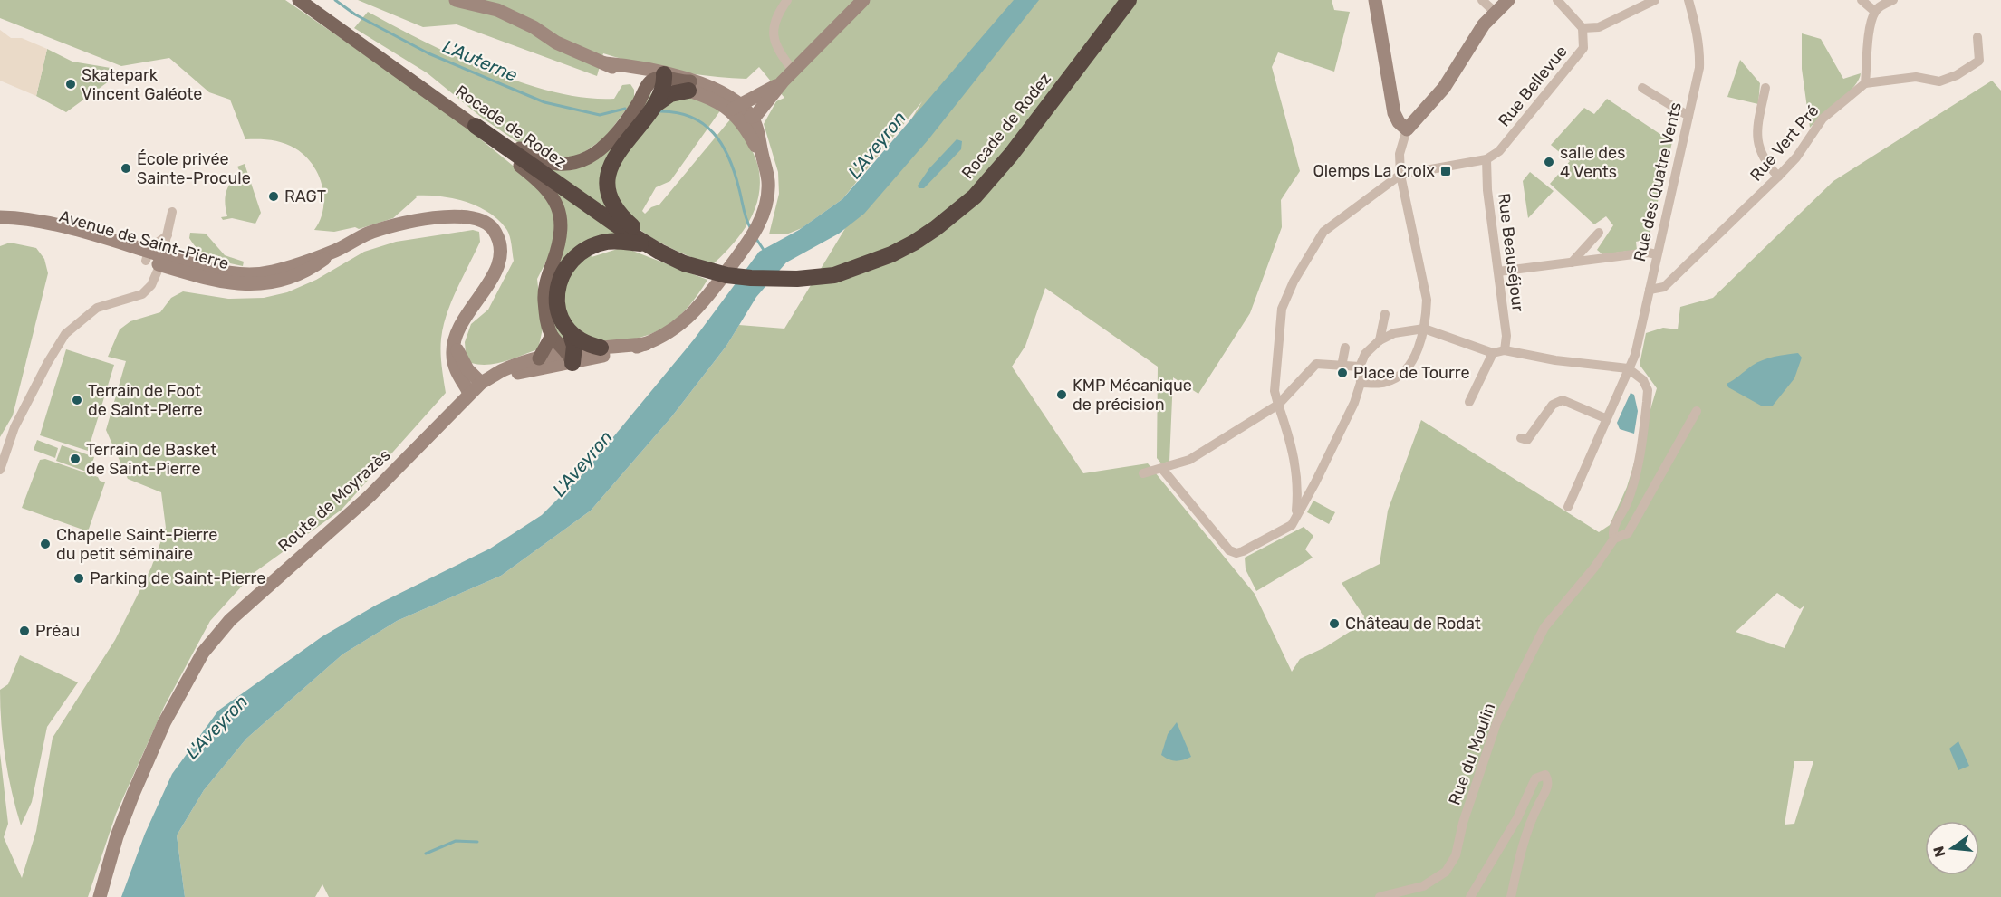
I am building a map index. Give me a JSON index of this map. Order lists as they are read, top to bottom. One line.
{"streets":{"highway":["Rocade de Rodez"],"street":["Rue Bellevue","Rue Vert Pré","Rue des Quatre Vents","Avenue de Saint-Pierre","Rue Beauséjour","Route de Moyrazès","Rue du Moulin"]},"crossings":[["Rue Bellevue","Rue Beauséjour"],["Rue Vert Pré","Rue des Quatre Vents"],["Avenue de Saint-Pierre","Route de Moyrazès"]],"water":["L'Auterne","L'Aveyron"],"places":{"other":["Skatepark Vincent Galéote","salle des 4 Vents","École privée Sainte-Procule","RAGT","Place de Tourre","KMP Mécanique de précision","Terrain de Foot de Saint-Pierre","Terrain de Basket de Saint-Pierre","Chapelle Saint-Pierre du petit séminaire","Parking de Saint-Pierre","Château de Rodat","Préau"],"transit":["Olemps La Croix"]},"north":"left"}
